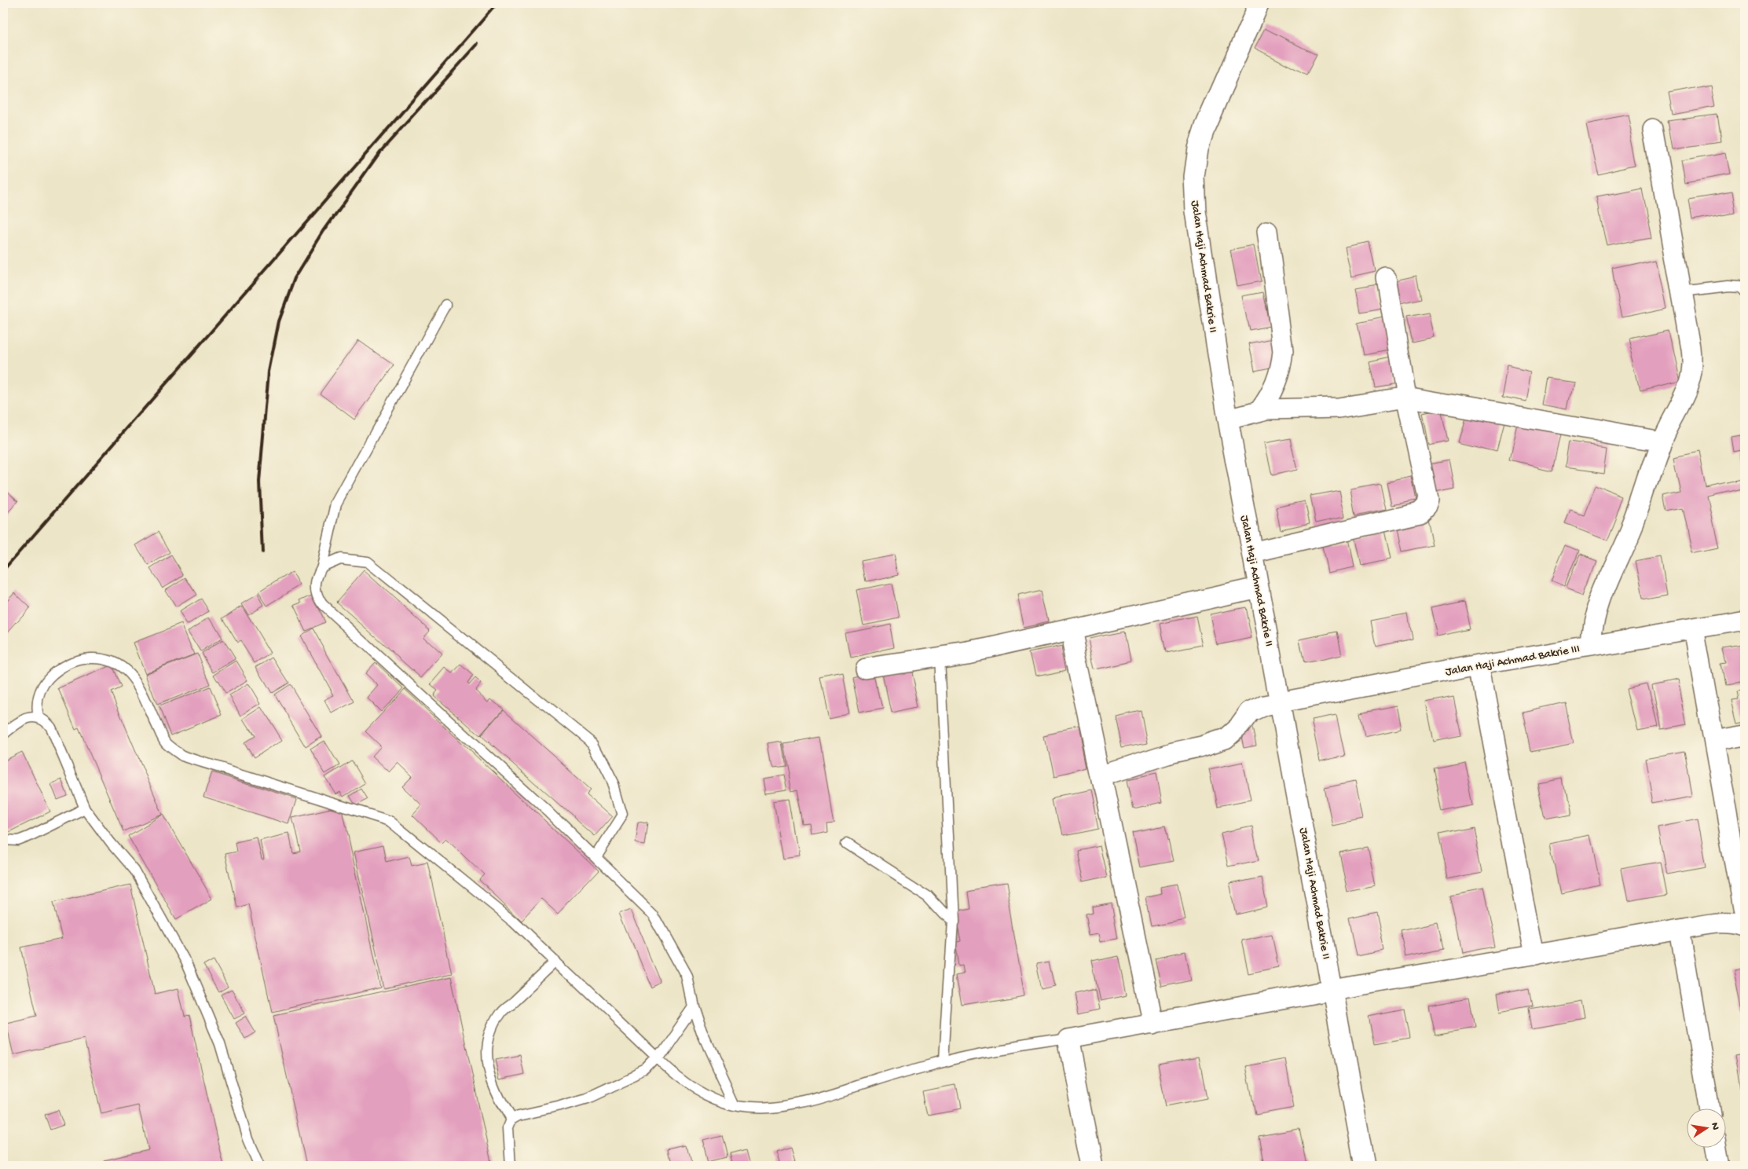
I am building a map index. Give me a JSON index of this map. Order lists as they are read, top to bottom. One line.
{"streets":{"street":["Jalan Haji Achmad Bakrie II","Jalan Haji Achmad Bakrie III"]},"crossings":[["Jalan Haji Achmad Bakrie II","Jalan Haji Achmad Bakrie III"]],"north":"right"}
